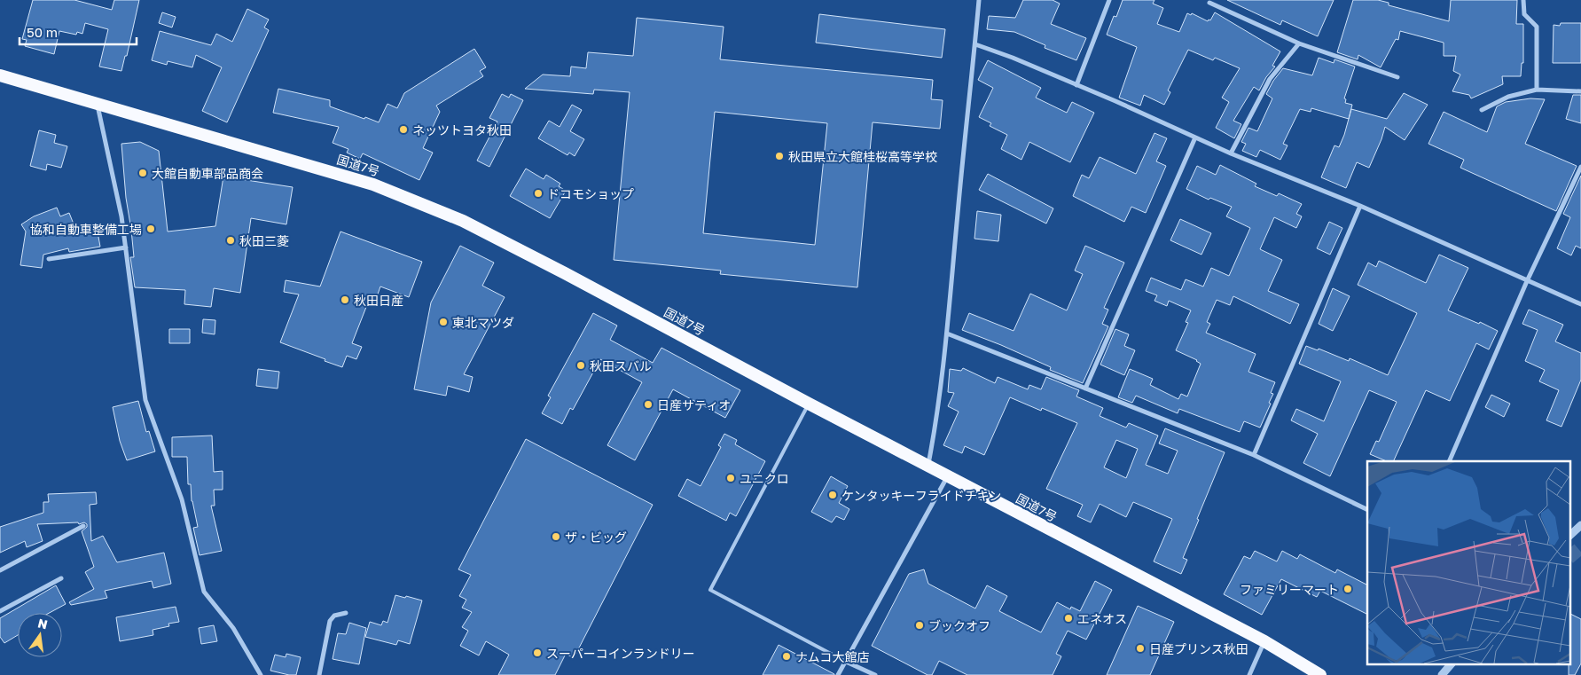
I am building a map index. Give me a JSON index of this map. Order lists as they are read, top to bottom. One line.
{"streets":{"highway":["国道7号"]},"places":["ネッツトヨタ秋田","秋田県立大館桂桜高等学校","大館自動車部品商会","ドコモショップ","協和自動車整備工場","秋田三菱","秋田日産","東北マツダ","秋田スバル","日産サティオ","ユニクロ","ケンタッキーフライドチキン","ザ・ビッグ","ファミリーマート","エネオス","ブックオフ","日産プリンス秋田","スーパーコインランドリー","ナムコ大館店"],"scale_bar":"50 m","north":"top"}
